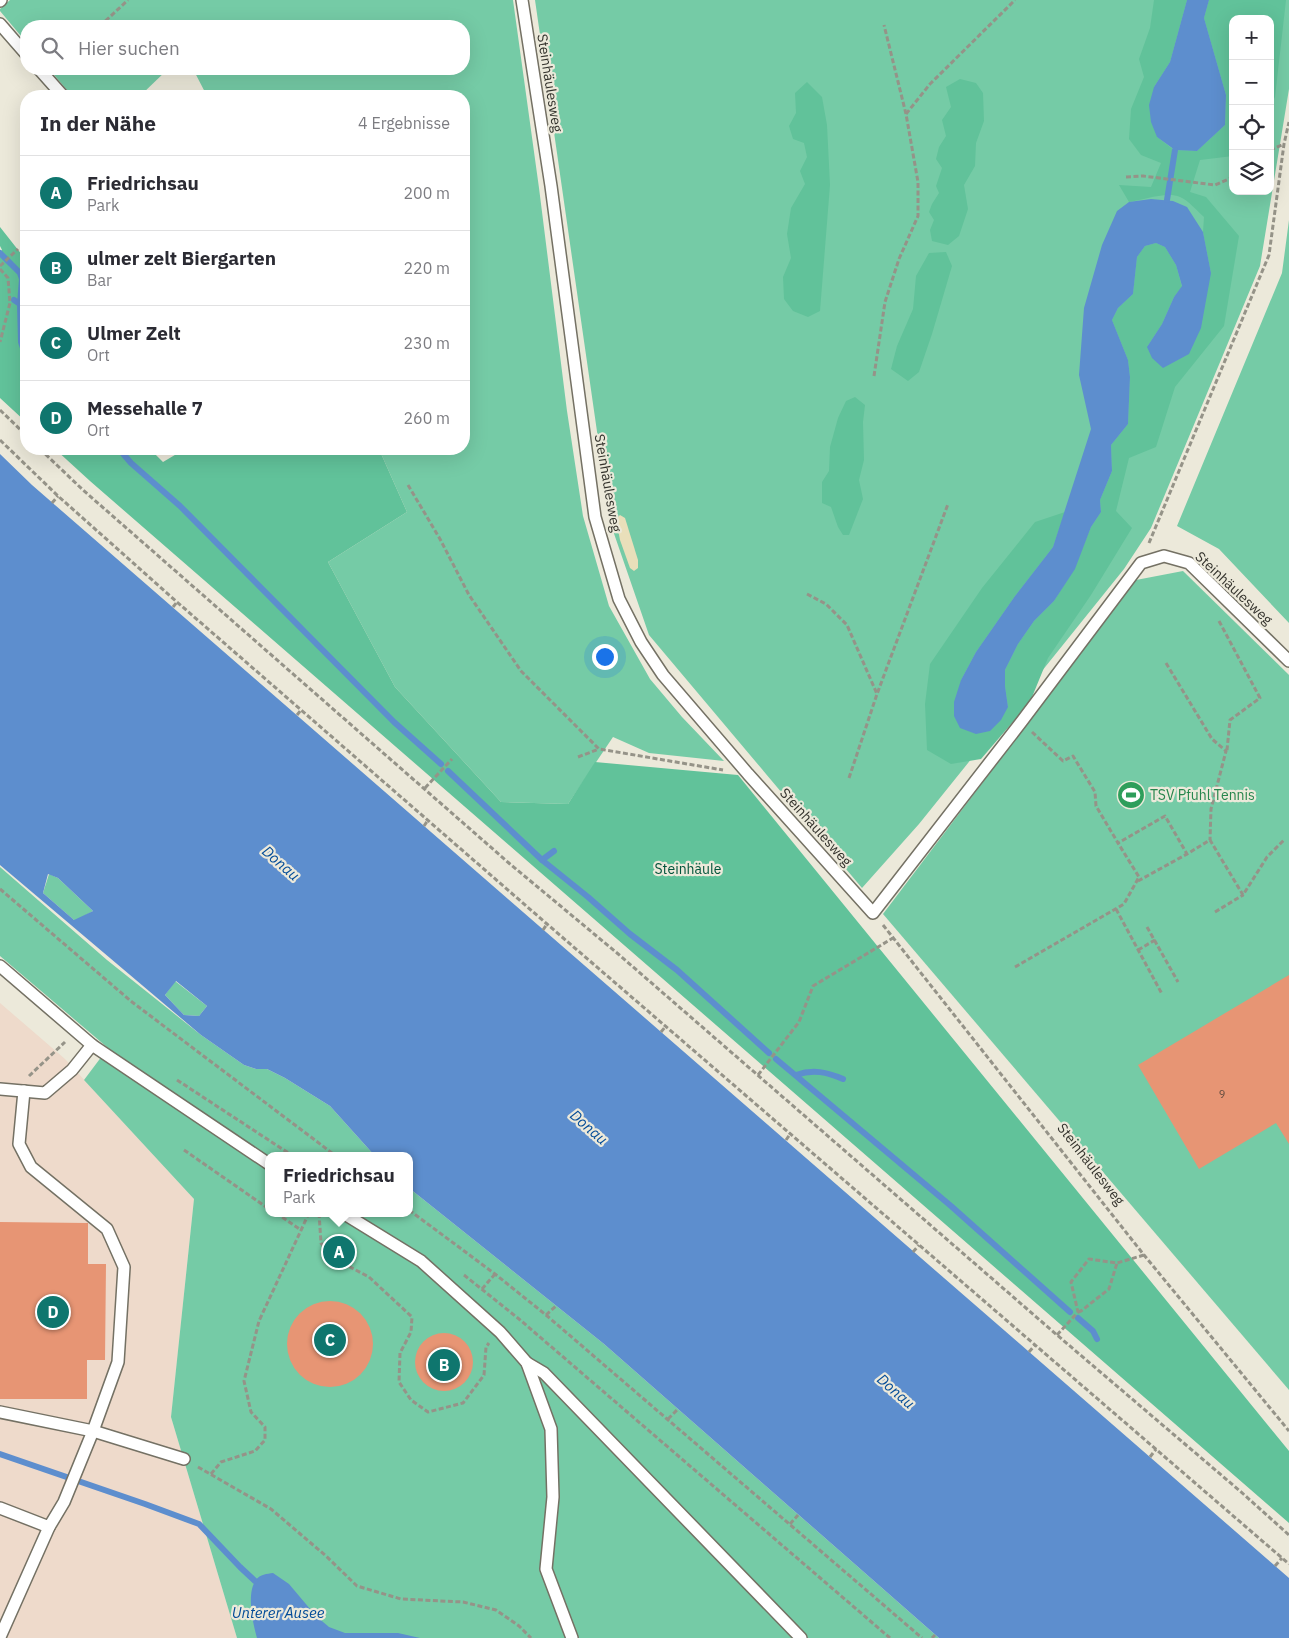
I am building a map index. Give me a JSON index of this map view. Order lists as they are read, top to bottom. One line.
{"streets":{"lane":["Steinhäulesweg"]},"water":["Donau","Unterer Ausee"],"parks":["Steinhäule"],"places":{"sports":["TSV Pfuhl Tennis"]},"house_numbers":["9"],"page":{"map_buttons":["+","−"],"search":"Hier suchen","heading":["In der Nähe","4 Ergebnisse"],"list":[{"mark":"A","name":"Friedrichsau","note":"Park","value":"200 m"},{"mark":"B","name":"ulmer zelt Biergarten","note":"Bar","value":"220 m"},{"mark":"C","name":"Ulmer Zelt","note":"Ort","value":"230 m"},{"mark":"D","name":"Messehalle 7","note":"Ort","value":"260 m"}],"popup":["Friedrichsau","Park"],"pins":["A","D","C","B"]}}
